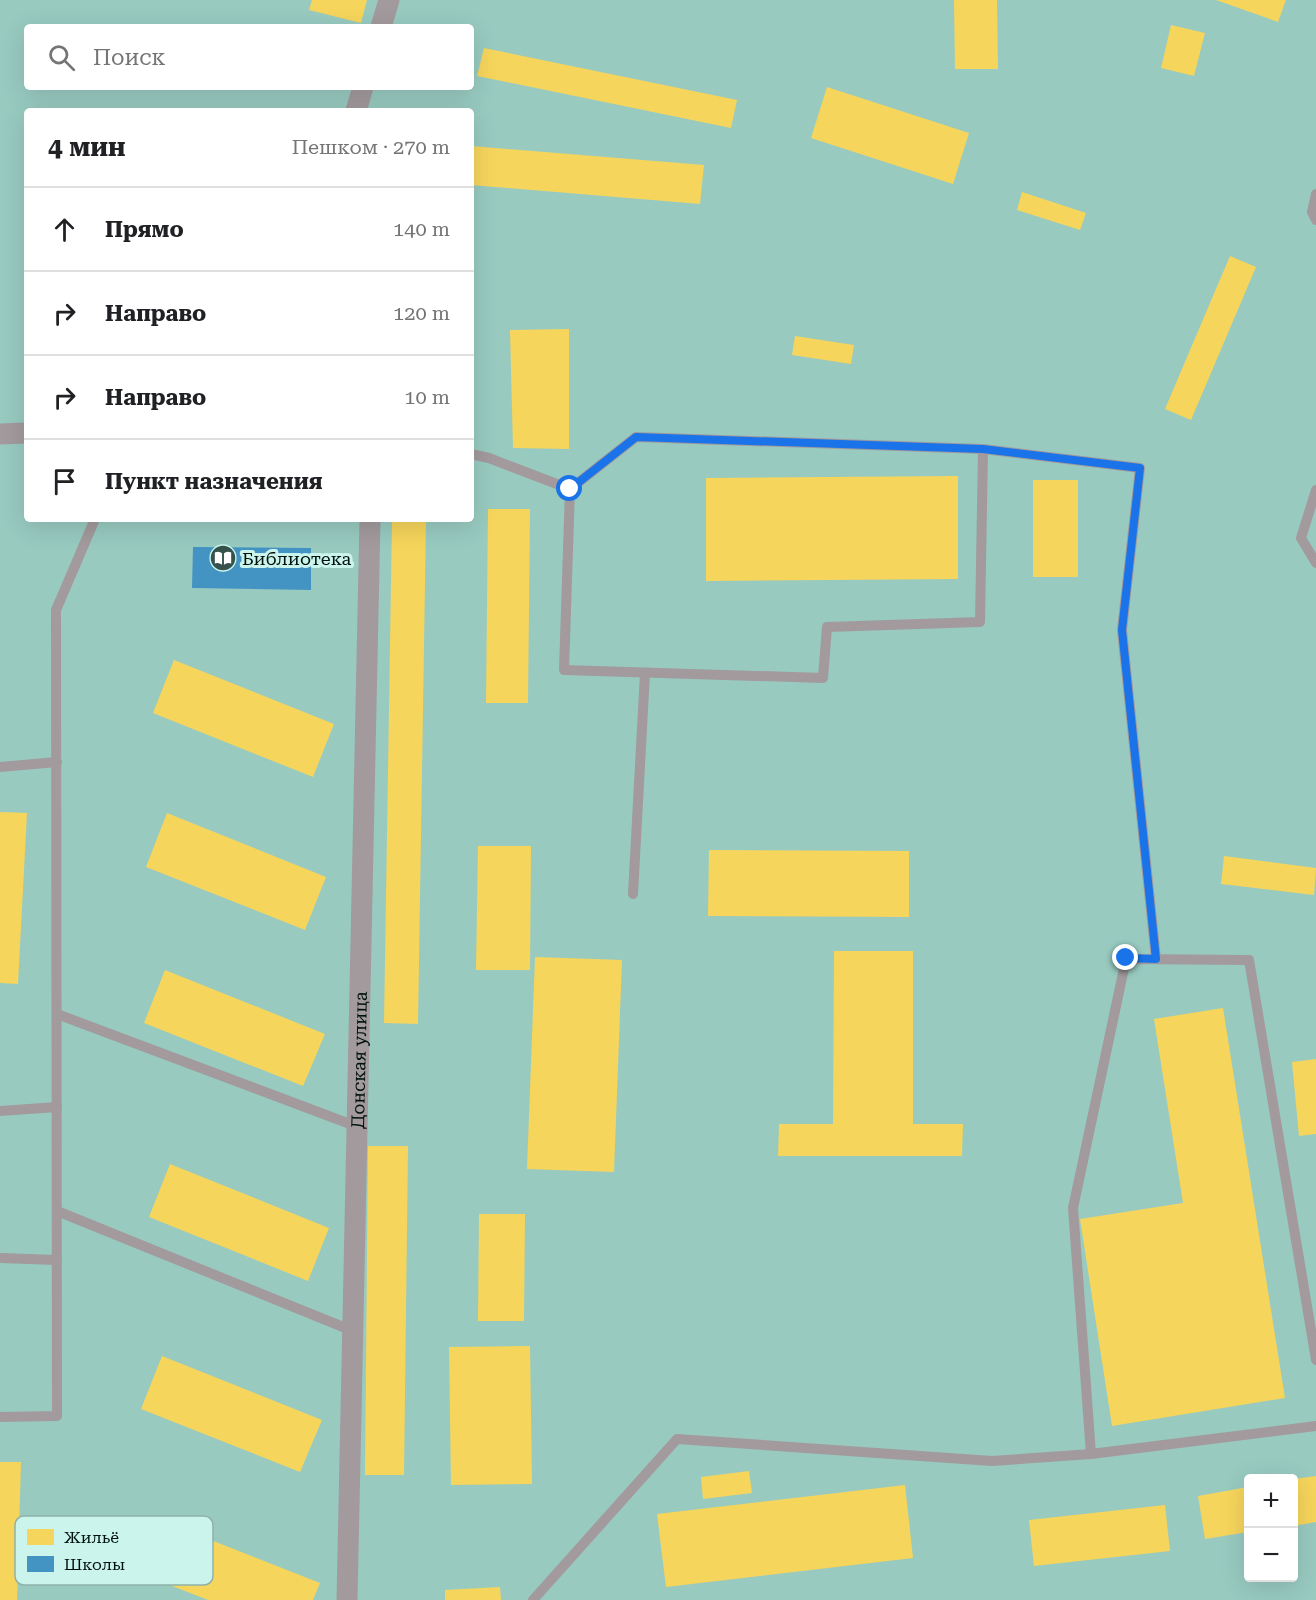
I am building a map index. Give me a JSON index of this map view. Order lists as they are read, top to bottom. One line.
{"streets":{"street":["Донская улица"]},"places":{"library":["Библиотека"]},"legend":["Жильё","Школы"],"page":{"search":"Поиск","heading":["4 мин","Пешком · 270 m"],"list":[["Прямо","140 m"],["Направо","120 m"],["Направо","10 m"],"Пункт назначения"],"map_buttons":["+","−"]}}
